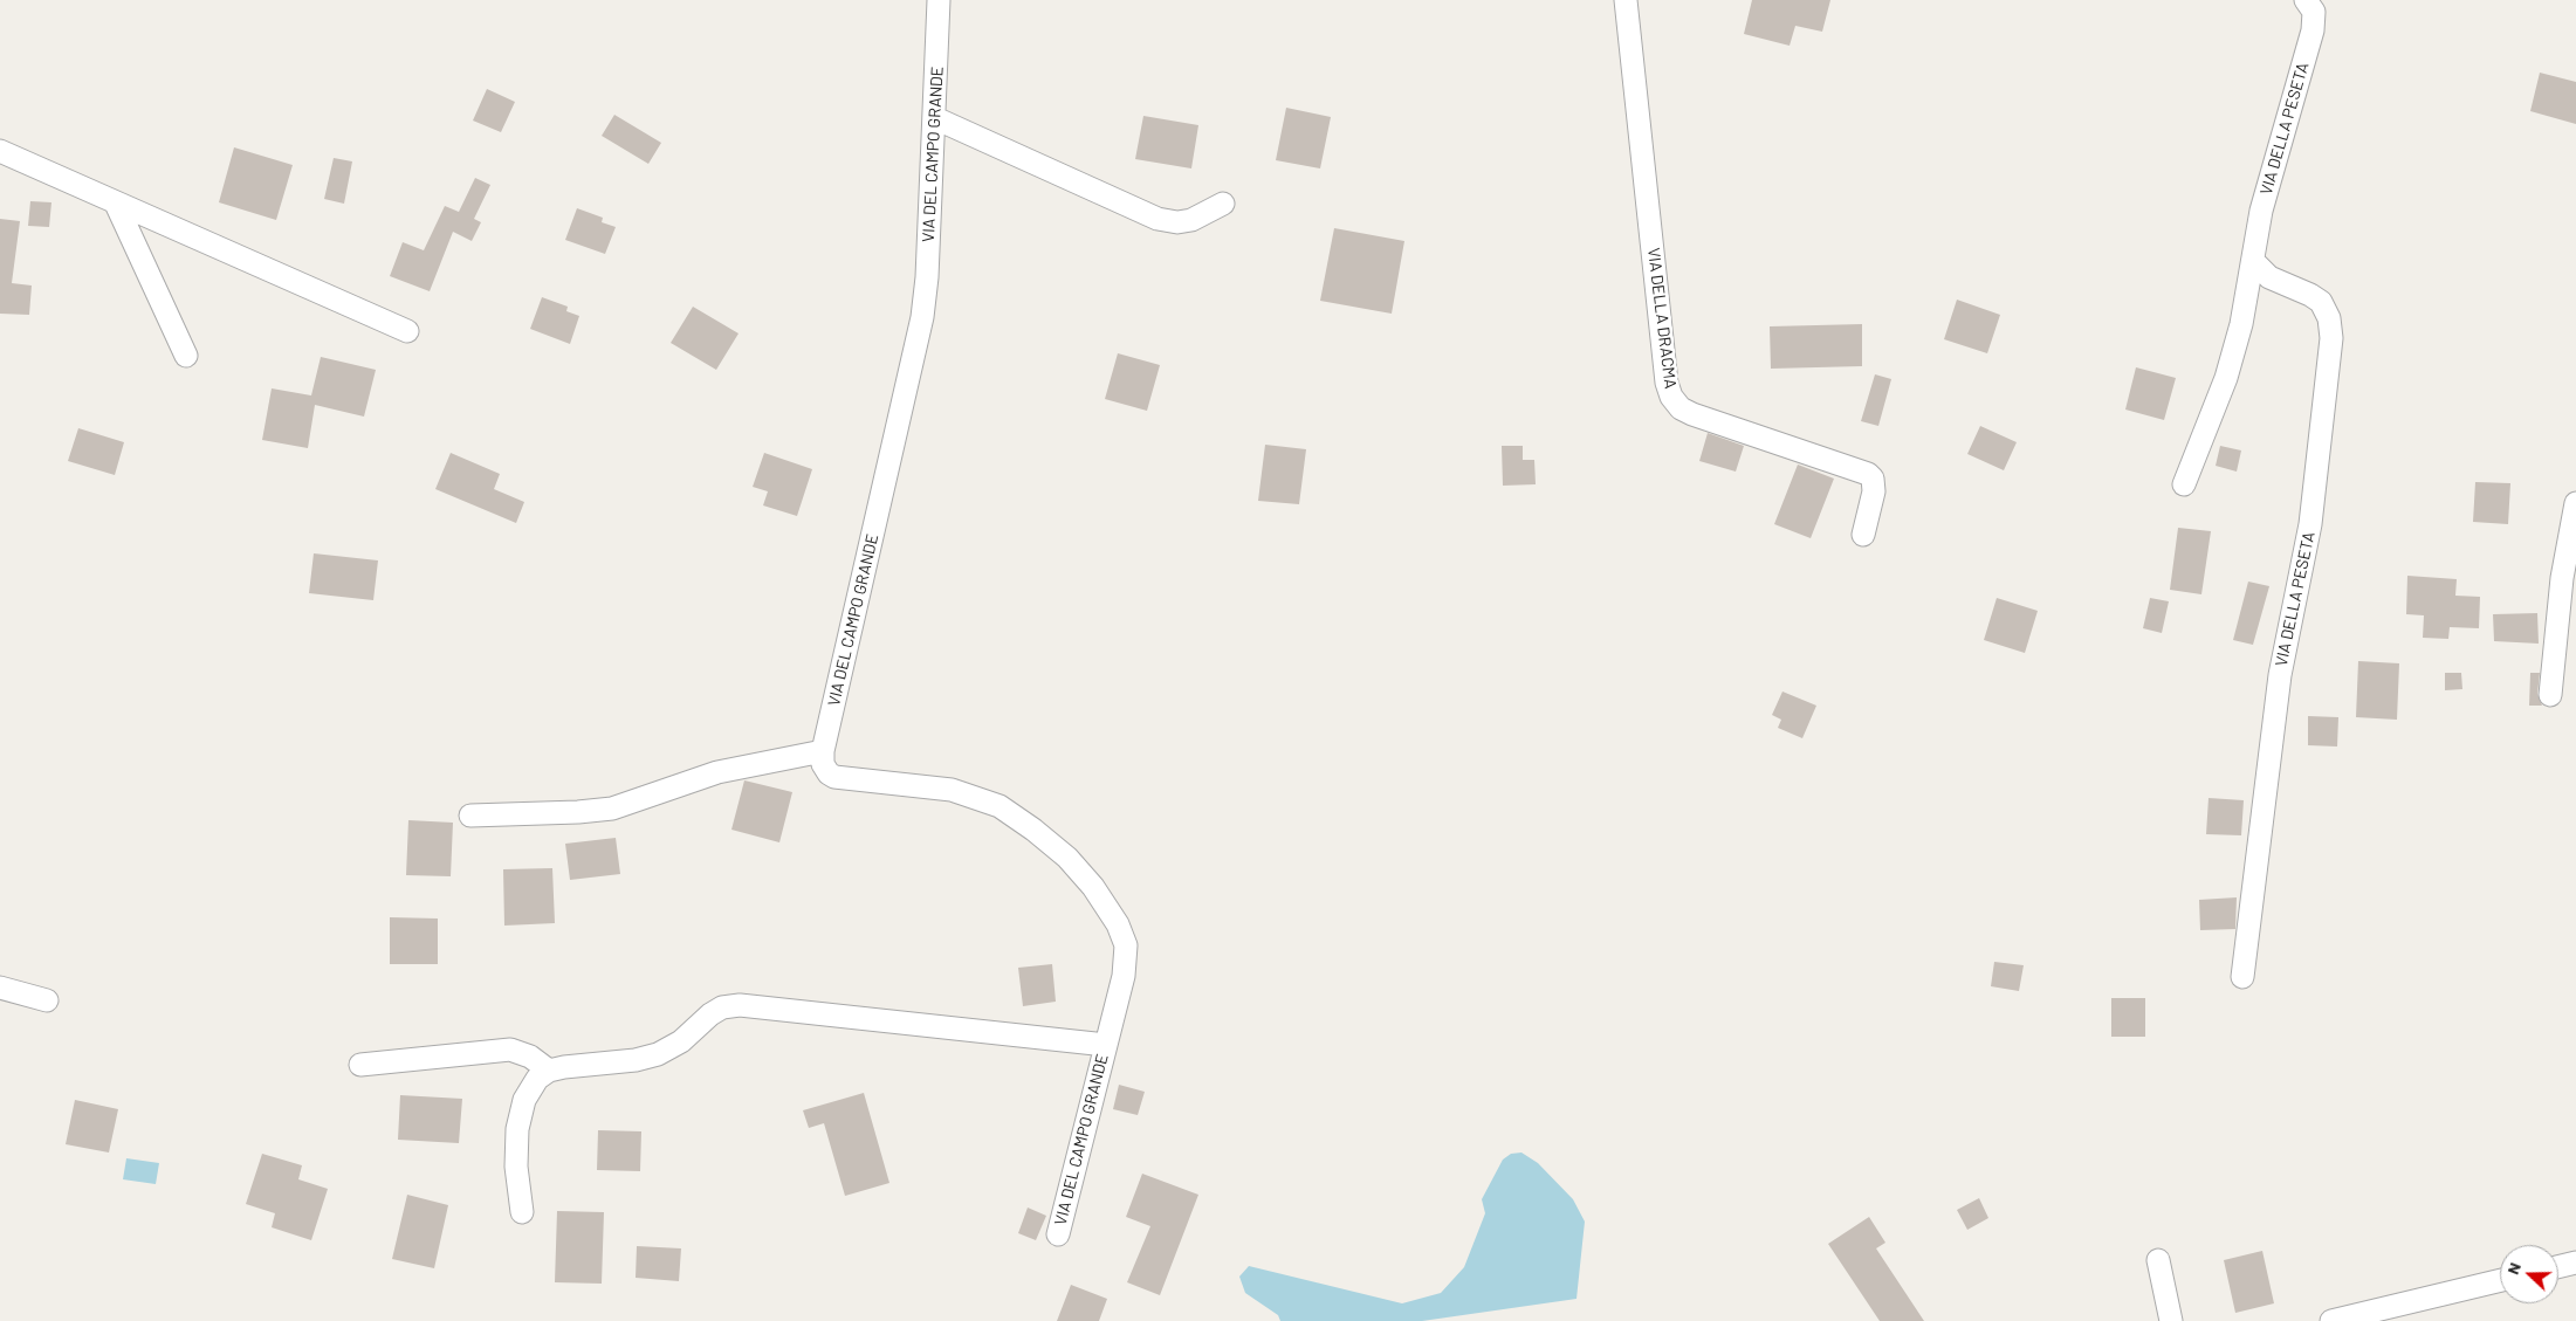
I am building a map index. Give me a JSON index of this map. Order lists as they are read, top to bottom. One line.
{"streets":{"street":["VIA DELLA PESETA","VIA DEL CAMPO GRANDE","VIA DELLA DRACMA"]},"north":"left"}
